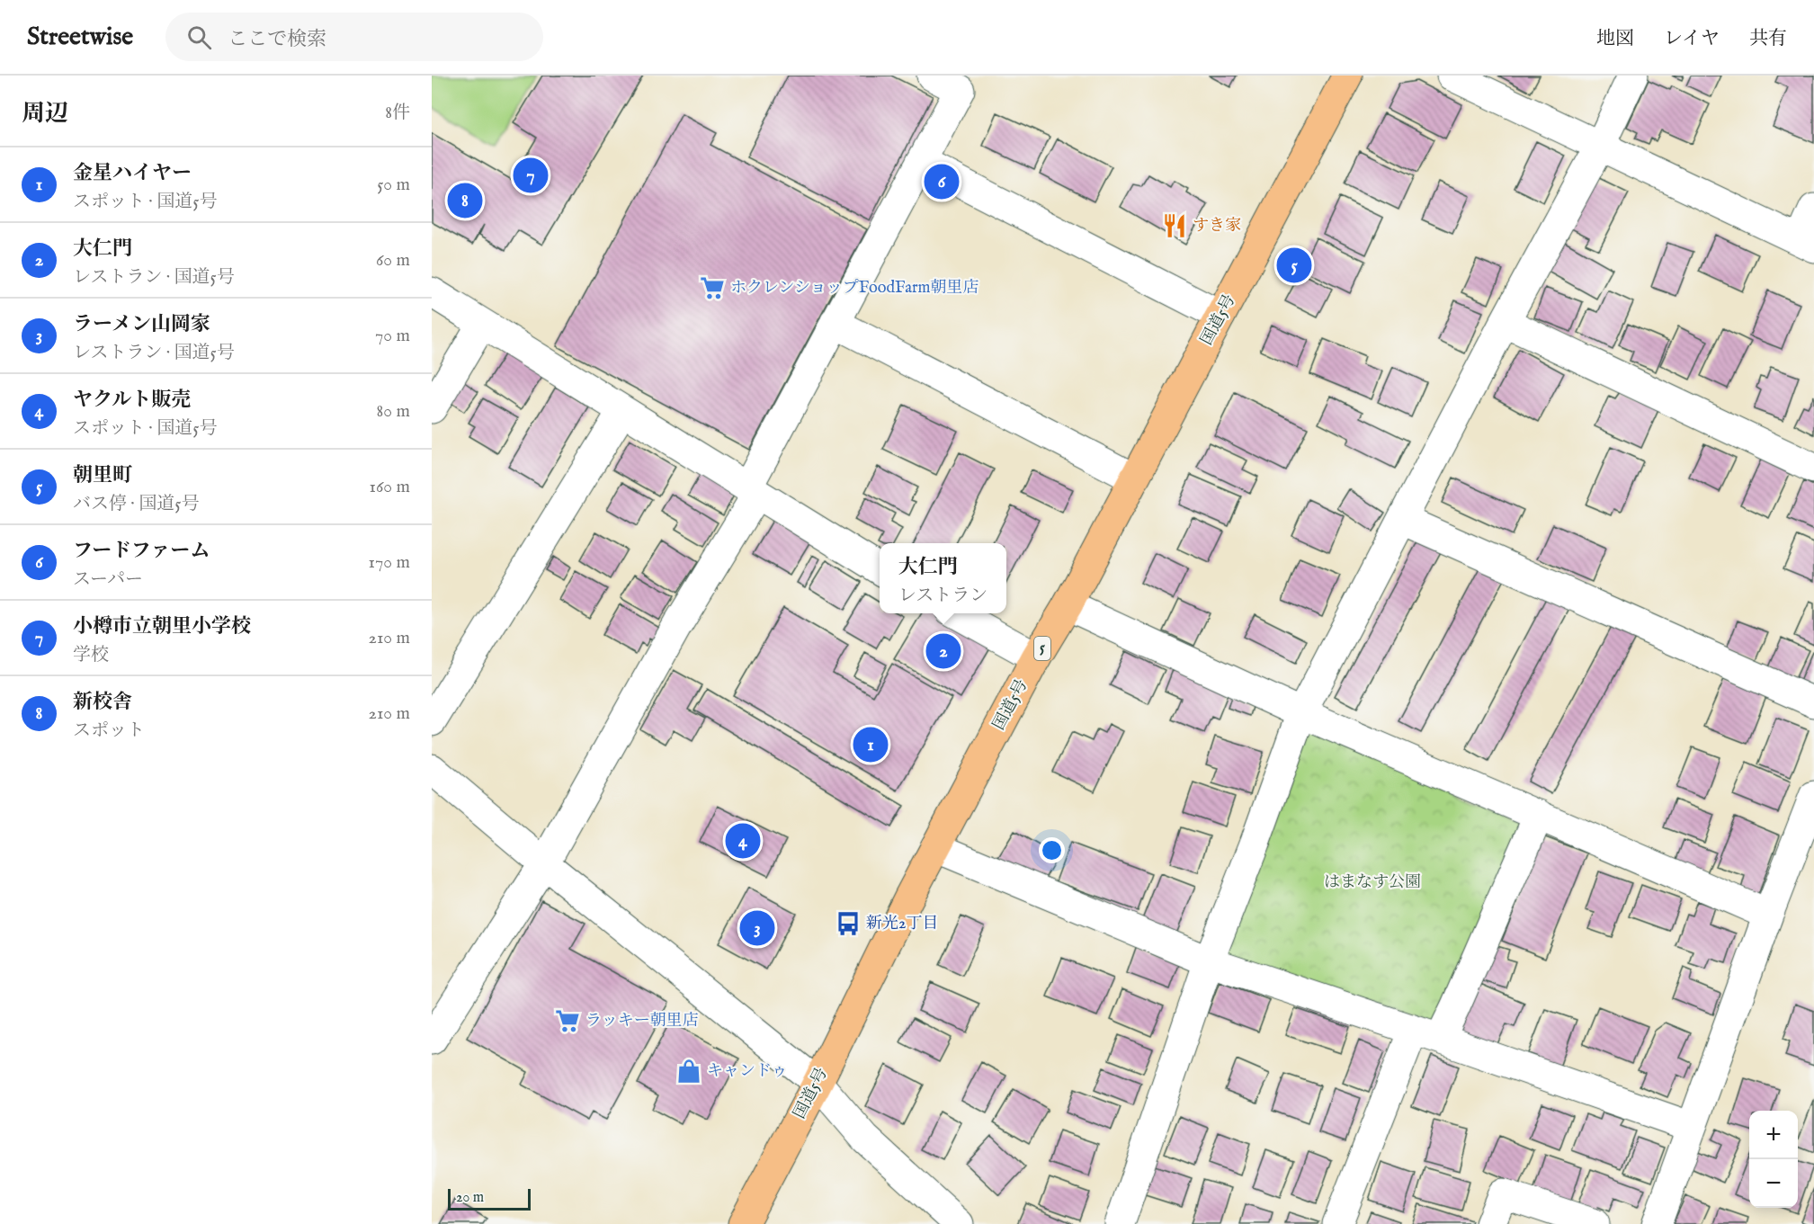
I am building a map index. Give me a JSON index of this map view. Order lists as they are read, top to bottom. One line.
{"streets":{"highway":["国道5号","5"]},"parks":["はまなす公園"],"places":{"restaurant":["すき家"],"supermarket":["ホクレンショップFoodFarm朝里店","ラッキー朝里店"],"bus stop":["新光2丁目"],"shop":["キャンドゥ"]},"scale_bar":"20 m","page":{"header":"Streetwise","search":"ここで検索","nav":["地図","レイヤ","共有"],"heading":["周辺","8件"],"list":[{"mark":"1","name":"金星ハイヤー","note":"スポット · 国道5号","value":"50 m"},{"mark":"2","name":"大仁門","note":"レストラン · 国道5号","value":"60 m"},{"mark":"3","name":"ラーメン山岡家","note":"レストラン · 国道5号","value":"70 m"},{"mark":"4","name":"ヤクルト販売","note":"スポット · 国道5号","value":"80 m"},{"mark":"5","name":"朝里町","note":"バス停 · 国道5号","value":"160 m"},{"mark":"6","name":"フードファーム","note":"スーパー","value":"170 m"},{"mark":"7","name":"小樽市立朝里小学校","note":"学校","value":"210 m"},{"mark":"8","name":"新校舎","note":"スポット","value":"210 m"}],"pins":["7","6","8","5","2","1","4","3"],"popup":["大仁門","レストラン"],"map_buttons":["+","−"],"scale":"20 m"}}
